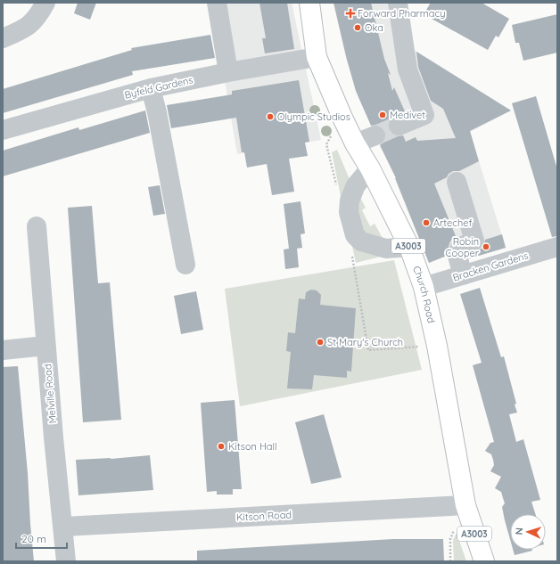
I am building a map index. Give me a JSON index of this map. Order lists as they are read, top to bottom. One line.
{"streets":{"main road":["A3003","Church Road"],"street":["Byfeld Gardens","Bracken Gardens","Melville Road","Kitson Road"]},"crossings":[["Byfeld Gardens","Church Road"],["Bracken Gardens","Church Road"],["Church Road","Kitson Road"],["Melville Road","Kitson Road"]],"places":{"health":["Forward Pharmacy"],"other":["Oka","Medivet","Olympic Studios","Artechef","Robin Cooper","St Mary's Church","Kitson Hall"]},"scale_bar":"20 m","north":"left"}
